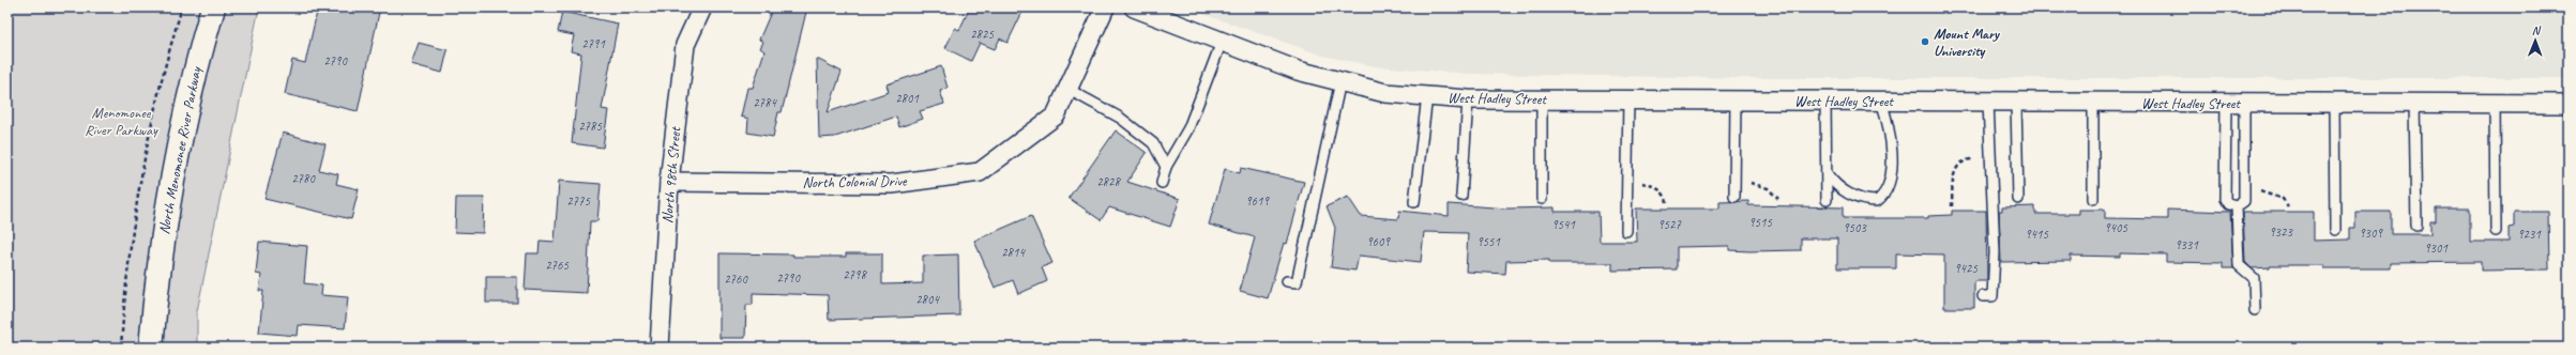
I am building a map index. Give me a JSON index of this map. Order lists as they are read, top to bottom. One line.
{"streets":{"street":["West Hadley Street","North Menomonee River Parkway","North 98th Street","North Colonial Drive"]},"crossings":[["North 98th Street","North Colonial Drive"]],"parks":["Menomonee River Parkway"],"places":["Mount Mary University"],"house_numbers":["2825","2791","2790","2801","2784","2785","2780","2828","2775","9619","9515","9541","9527","9503","9405","9323","9309","9415","9231","9609","9551","9331","9301","2814","2765","9425","2798","2790","2760","2804"],"north":"top"}
